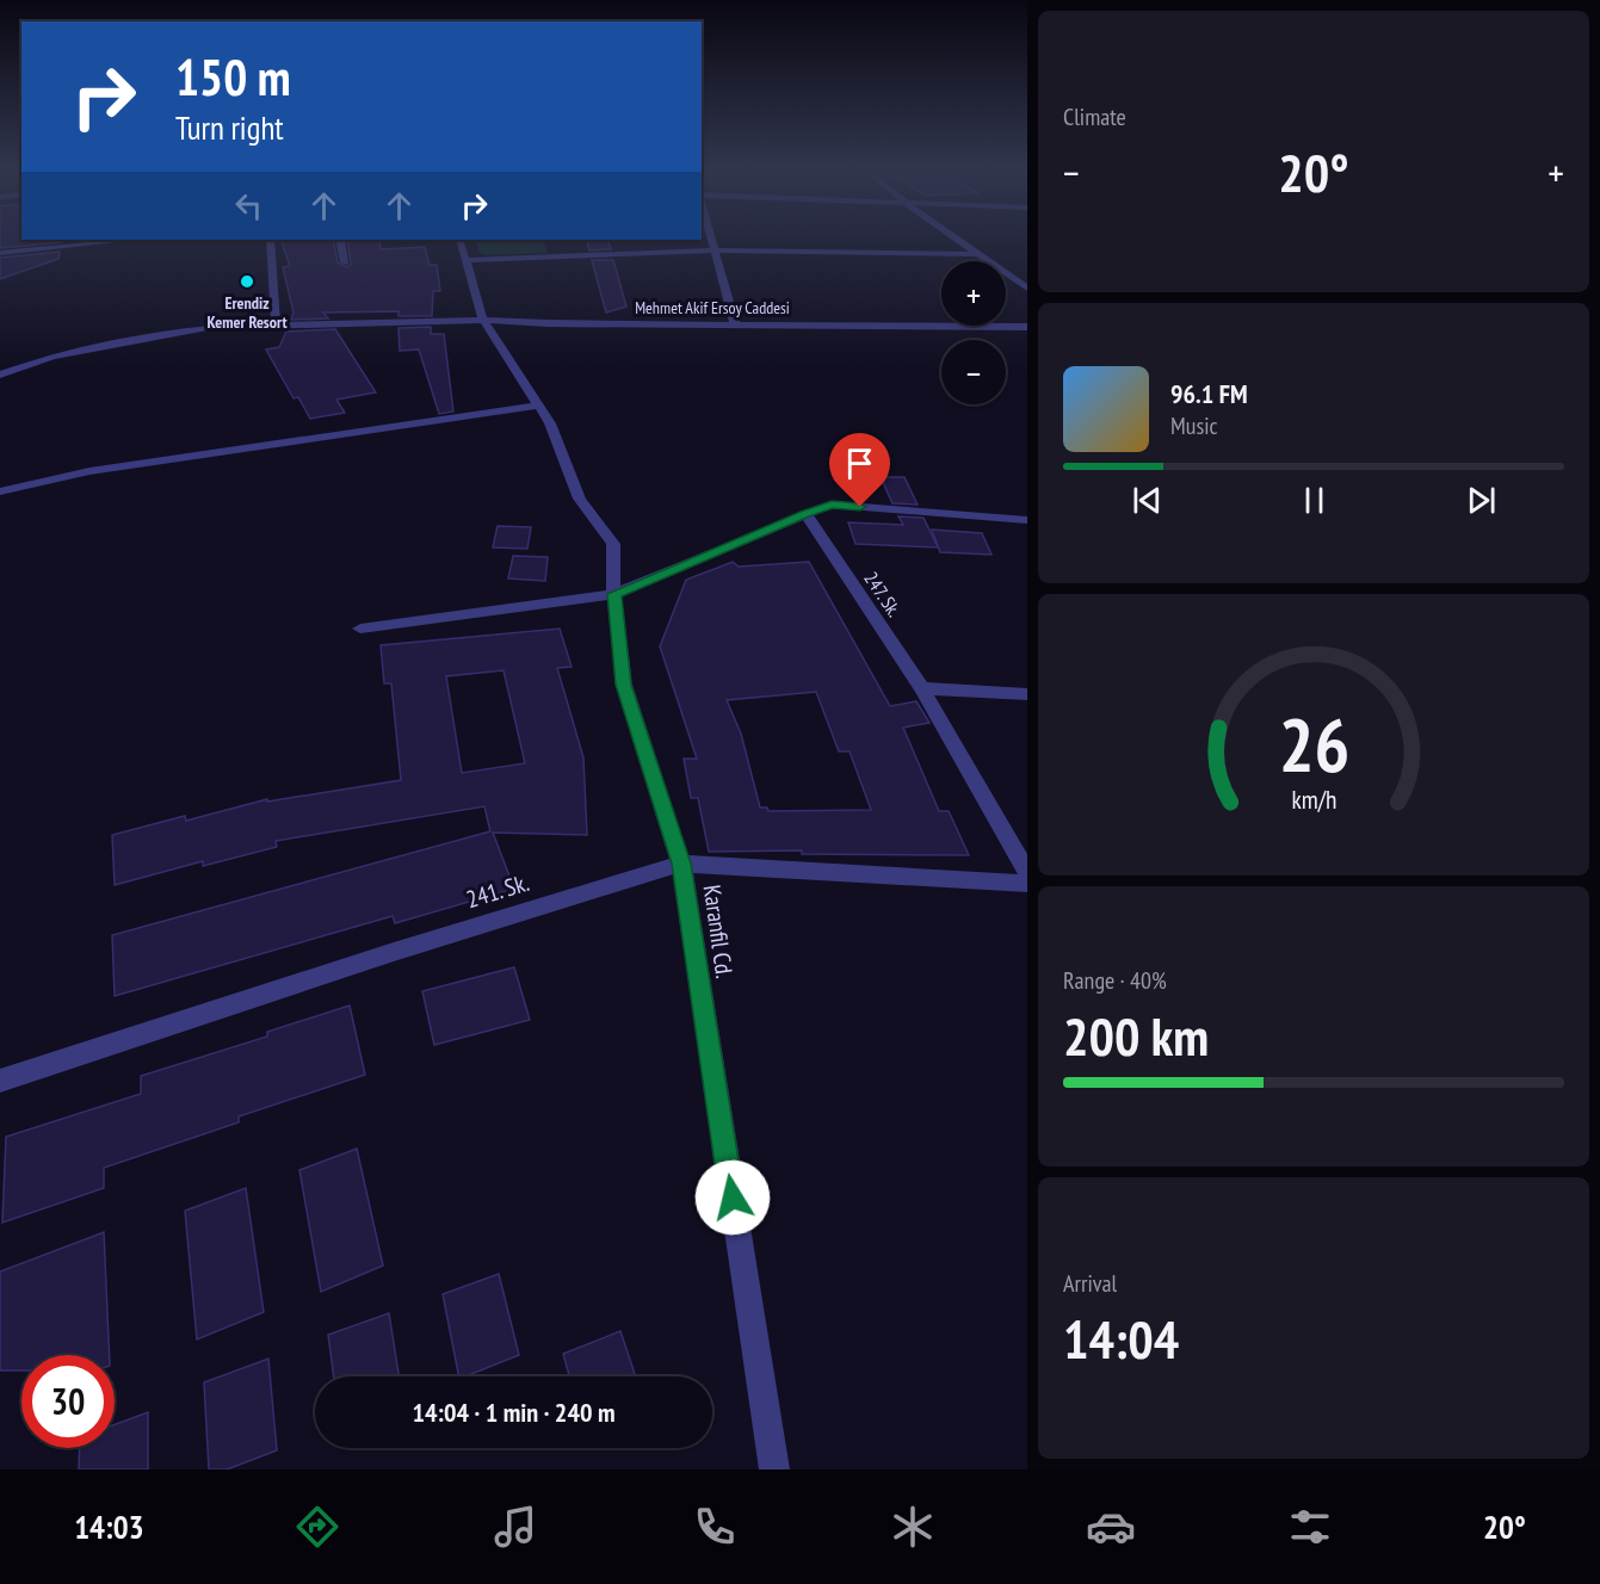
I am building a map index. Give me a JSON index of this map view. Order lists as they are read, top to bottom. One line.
{"streets":{"street":["Mehmet Akif Ersoy Caddesi","247. Sk.","241. Sk.","Karanfil Cd."]},"crossings":[["Mehmet Akif Ersoy Caddesi","Karanfil Cd."],["241. Sk.","Karanfil Cd."]],"places":["Erendiz Kemer Resort"],"page":{"tile":["Climate",["Range · 40%","200 km"],["Arrival","14:04"]],"turn":["150 m","Turn right"],"heat":["−","20°","+"],"map_buttons":["+","−"],"song":["96.1 FM","Music"],"limit":"30","trip":"14:04 · 1 min · 240 m","tabs":["14:03","20°"],"gauge":["26","km/h"]}}
